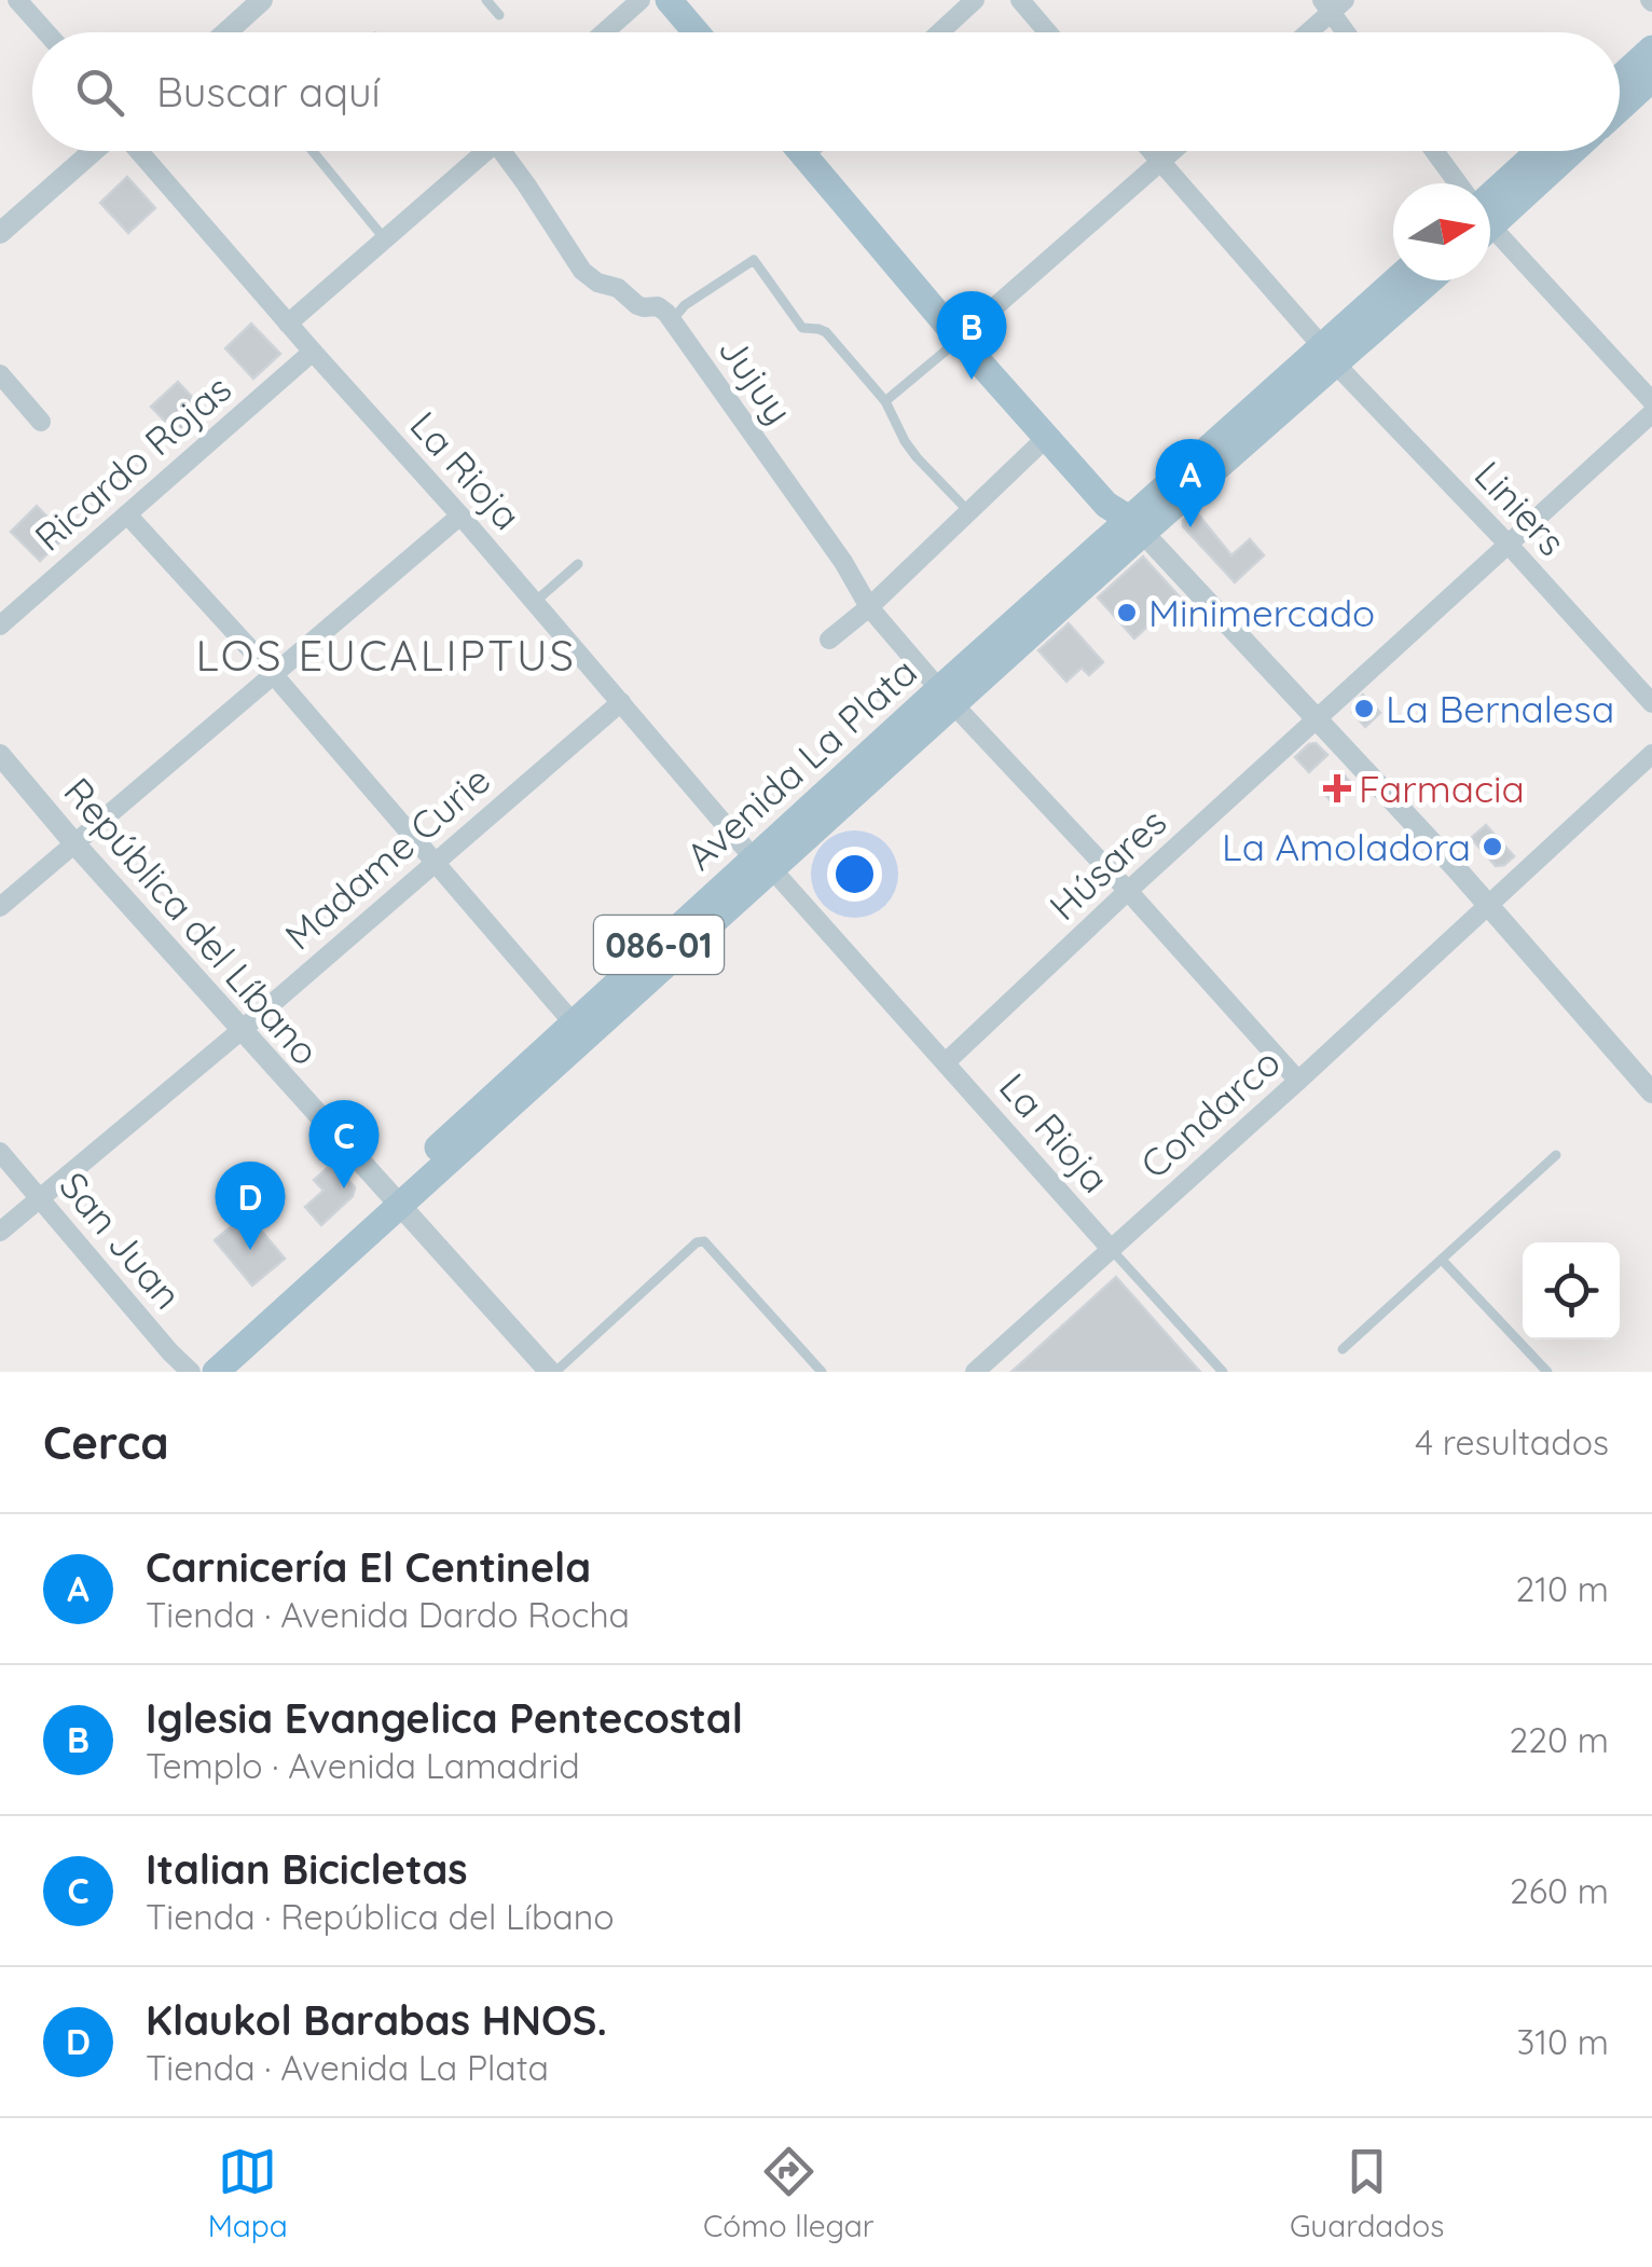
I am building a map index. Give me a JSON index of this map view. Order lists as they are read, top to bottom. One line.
{"streets":{"main road":["Avenida La Plata","086-01"],"street":["Jujuy","Ricardo Rojas","La Rioja","Liniers","Madame Curie","Húsares","República del Líbano","Condarco","San Juan"]},"crossings":[["Jujuy","Avenida La Plata"],["Jujuy","Húsares"],["Jujuy","Condarco"],["Ricardo Rojas","La Rioja"],["La Rioja","Avenida La Plata"],["La Rioja","Madame Curie"],["La Rioja","Húsares"],["La Rioja","Condarco"],["Liniers","Húsares"],["Liniers","086-01"],["Avenida La Plata","República del Líbano"],["Avenida La Plata","086-01"],["Avenida La Plata","San Juan"],["Madame Curie","República del Líbano"],["Madame Curie","San Juan"]],"districts":["LOS EUCALIPTUS"],"places":{"other":["Minimercado","La Bernalesa","La Amoladora"],"health":["Farmacia"]},"north":"right","page":{"search":"Buscar aquí","pins":["B","A","C","D"],"heading":["Cerca","4 resultados"],"list":[{"mark":"A","name":"Carnicería El Centinela","note":"Tienda · Avenida Dardo Rocha","value":"210 m"},{"mark":"B","name":"Iglesia Evangelica Pentecostal","note":"Templo · Avenida Lamadrid","value":"220 m"},{"mark":"C","name":"Italian Bicicletas","note":"Tienda · República del Líbano","value":"260 m"},{"mark":"D","name":"Klaukol Barabas HNOS.","note":"Tienda · Avenida La Plata","value":"310 m"}],"nav":["Mapa","Cómo llegar","Guardados"]}}
